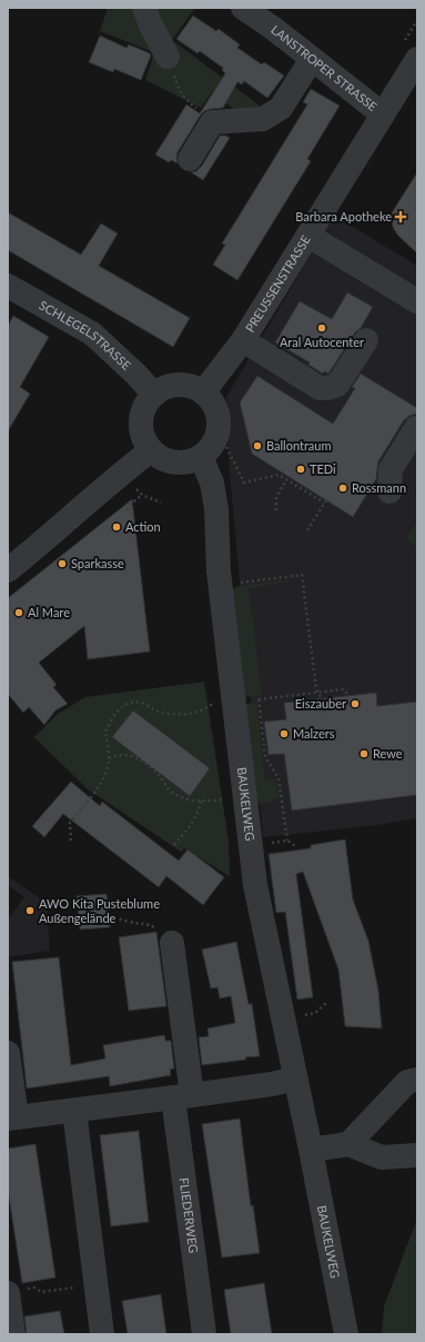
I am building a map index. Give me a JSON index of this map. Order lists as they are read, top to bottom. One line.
{"streets":{"street":["LANSTROPER STRASSE","PREUSSENSTRASSE","SCHLEGELSTRASSE","BAUKELWEG","FLIEDERWEG"]},"crossings":[["LANSTROPER STRASSE","PREUSSENSTRASSE"],["PREUSSENSTRASSE","SCHLEGELSTRASSE"],["PREUSSENSTRASSE","BAUKELWEG"],["SCHLEGELSTRASSE","BAUKELWEG"]],"places":{"health":["Barbara Apotheke"],"other":["Aral Autocenter","Ballontraum","TEDi","Rossmann","Action","Sparkasse","Al Mare","Eiszauber","Malzers","Rewe","AWO Kita Pusteblume Außengelände"]}}
